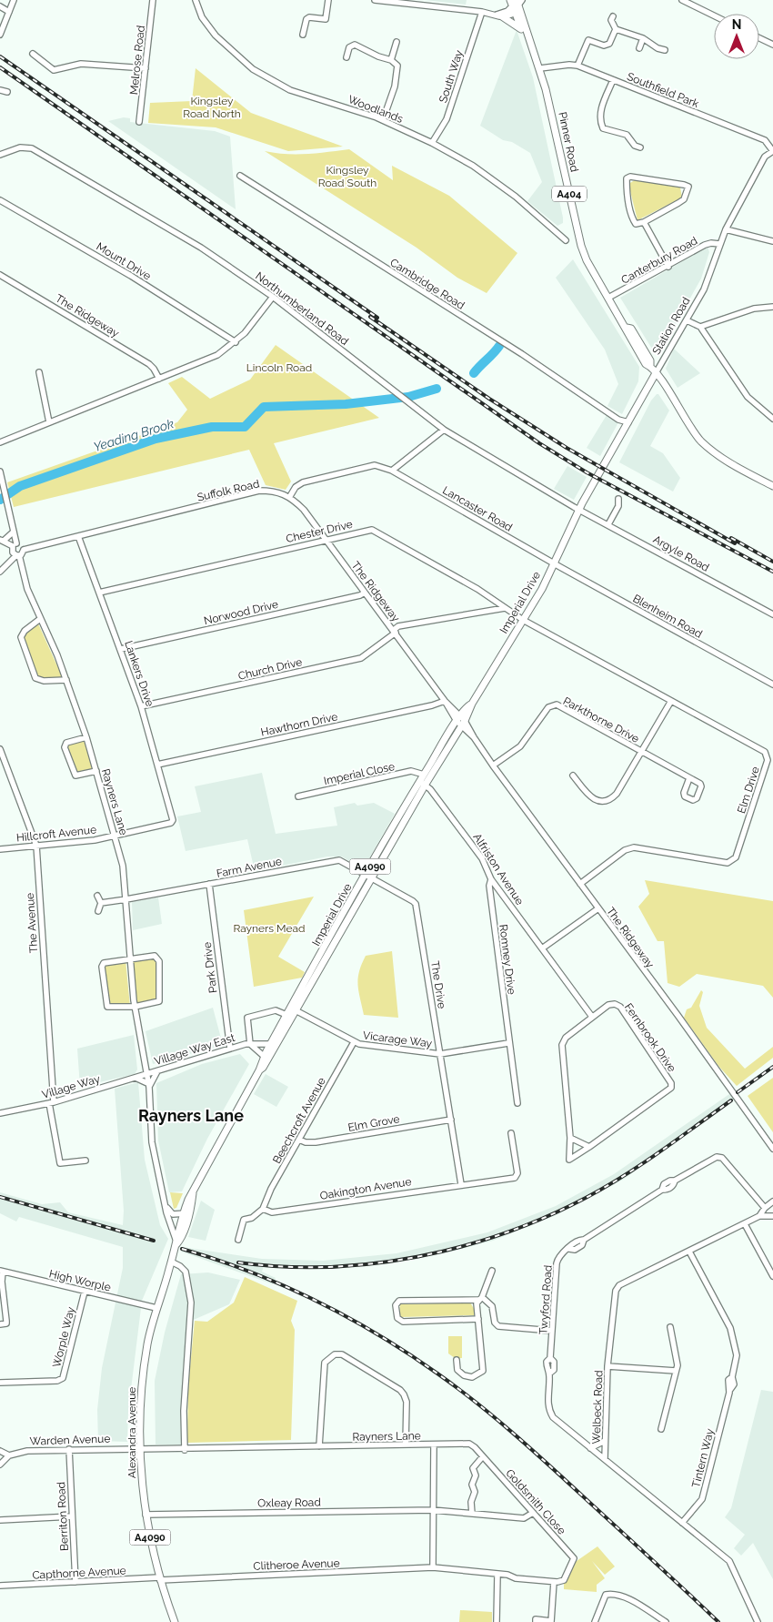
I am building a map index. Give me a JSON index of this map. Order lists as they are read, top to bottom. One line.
{"streets":{"main road":["Pinner Road","A404","Station Road","Imperial Drive","A4090","Alexandra Avenue"],"street":["Melrose Road","South Way","Southfield Park","Woodlands","Canterbury Road","Mount Drive","Cambridge Road","Northumberland Road","The Ridgeway","Suffolk Road","Lancaster Road","Chester Drive","Argyle Road","Norwood Drive","Blenheim Road","Church Drive","Lankers Drive","Parkthorne Drive","Hawthorn Drive","Imperial Close","Elm Drive","Rayners Lane","Hillcroft Avenue","Farm Avenue","Alfriston Avenue","The Avenue","Romney Drive","Park Drive","The Drive","Fernbrook Drive","Vicarage Way","Village Way East","Village Way","Beechcroft Avenue","Elm Grove","Oakington Avenue","High Worple","Twyford Road","Worple Way","Welbeck Road","Warden Avenue","Tintern Way","Goldsmith Close","Oxleay Road","Berriton Road","Clitheroe Avenue","Capthorne Avenue"]},"crossings":[["South Way","Woodlands"],["Southfield Park","Pinner Road"],["Southfield Park","Station Road"],["Pinner Road","Canterbury Road"],["Pinner Road","Station Road"],["Canterbury Road","Station Road"],["Cambridge Road","Station Road"],["Northumberland Road","Station Road"],["Northumberland Road","Argyle Road"],["Northumberland Road","Imperial Drive"],["The Ridgeway","Suffolk Road"],["The Ridgeway","Chester Drive"],["The Ridgeway","Imperial Drive"],["The Ridgeway","Norwood Drive"],["The Ridgeway","Church Drive"],["The Ridgeway","Parkthorne Drive"],["The Ridgeway","Hawthorn Drive"],["The Ridgeway","Elm Drive"],["Station Road","Argyle Road"],["Station Road","Imperial Drive"],["Suffolk Road","Lankers Drive"],["Suffolk Road","Rayners Lane"],["Lancaster Road","Imperial Drive"],["Lancaster Road","Blenheim Road"],["Chester Drive","Imperial Drive"],["Chester Drive","Church Drive"],["Chester Drive","Lankers Drive"],["Chester Drive","Elm Drive"],["Argyle Road","Imperial Drive"],["Imperial Drive","Blenheim Road"],["Imperial Drive","Imperial Close"],["Imperial Drive","Elm Drive"],["Imperial Drive","Farm Avenue"],["Imperial Drive","Alfriston Avenue"],["Imperial Drive","The Drive"],["Imperial Drive","Vicarage Way"],["Imperial Drive","Village Way East"],["Imperial Drive","Alexandra Avenue"],["Norwood Drive","Lankers Drive"],["Church Drive","Lankers Drive"],["Lankers Drive","Hawthorn Drive"],["Lankers Drive","Hillcroft Avenue"],["Parkthorne Drive","Elm Drive"],["Rayners Lane","Hillcroft Avenue"],["Rayners Lane","Farm Avenue"],["Rayners Lane","Village Way East"],["Rayners Lane","Village Way"],["Rayners Lane","Alexandra Avenue"],["Rayners Lane","Warden Avenue"],["Rayners Lane","Goldsmith Close"],["Rayners Lane","Oxleay Road"],["Rayners Lane","Clitheroe Avenue"],["Hillcroft Avenue","The Avenue"],["Farm Avenue","Park Drive"],["Farm Avenue","The Drive"],["Alfriston Avenue","Romney Drive"],["Alfriston Avenue","Fernbrook Drive"],["The Avenue","Village Way"],["Romney Drive","Vicarage Way"],["Park Drive","Village Way East"],["The Drive","Vicarage Way"],["The Drive","Elm Grove"],["The Drive","Oakington Avenue"],["Vicarage Way","Beechcroft Avenue"],["Village Way East","Village Way"],["Beechcroft Avenue","Elm Grove"],["Beechcroft Avenue","Oakington Avenue"],["High Worple","Worple Way"],["High Worple","Alexandra Avenue"],["Twyford Road","Welbeck Road"],["Welbeck Road","Tintern Way"],["Alexandra Avenue","Warden Avenue"],["Alexandra Avenue","Oxleay Road"],["Alexandra Avenue","Clitheroe Avenue"],["Alexandra Avenue","Capthorne Avenue"],["Warden Avenue","Berriton Road"],["Goldsmith Close","Oxleay Road"],["Berriton Road","Capthorne Avenue"],["Clitheroe Avenue","Capthorne Avenue"]],"districts":["Rayners Lane"],"water":["Yeading Brook"],"parks":["Kingsley Road North","Kingsley Road South","Lincoln Road","Rayners Mead"],"north":"top"}
